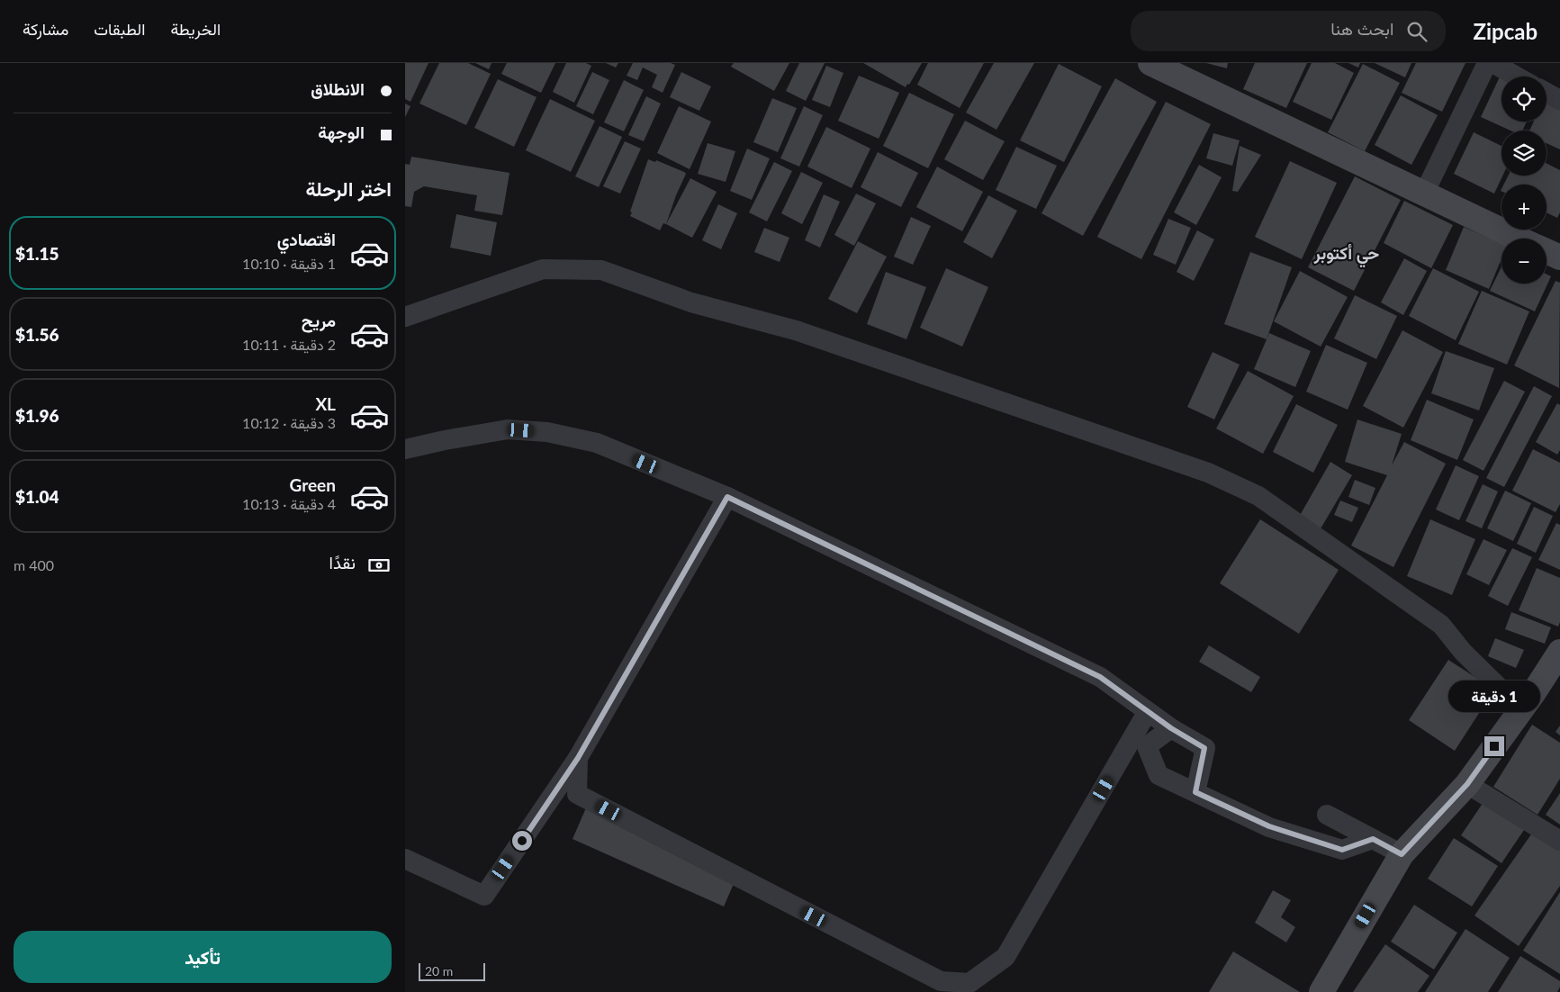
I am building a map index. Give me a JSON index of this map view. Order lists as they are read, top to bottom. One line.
{"districts":["حي أكتوبر"],"scale_bar":"20 m","page":{"header":"Zipcab","search":"ابحث هنا","nav":["الخريطة","الطبقات","مشاركة"],"banner":["الانطلاق","الوجهة"],"map_buttons":["+","−"],"heading":"اختر الرحلة","list":[{"name":"اقتصادي","note":"1 دقيقة · 10:10","value":"$1.15"},{"name":"مريح","note":"2 دقيقة · 10:11","value":"$1.56"},{"name":"XL","note":"3 دقيقة · 10:12","value":"$1.96"},{"name":"Green","note":"4 دقيقة · 10:13","value":"$1.04"}],"pay":["نقدًا","400 m"],"bubble":"1 دقيقة","buttons":"تأكيد","scale":"20 m"}}
